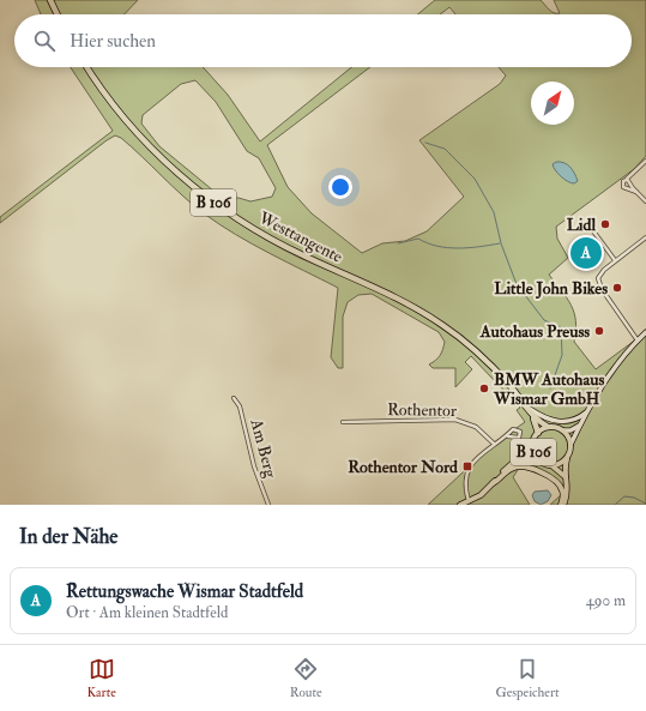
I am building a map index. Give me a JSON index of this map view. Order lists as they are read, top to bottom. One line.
{"streets":{"highway":["B 106","Westtangente"],"street":["Rothentor","Am Berg"]},"crossings":[["B 106","Westtangente"]],"places":{"other":["Lidl","Little John Bikes","Autohaus Preuss","BMW Autohaus Wismar GmbH"],"transit":["Rothentor Nord"]},"north":"top right","page":{"search":"Hier suchen","pins":"A","heading":"In der Nähe","list":[{"mark":"A","name":"Rettungswache Wismar Stadtfeld","note":"Ort · Am kleinen Stadtfeld","value":"490 m"}],"nav":["Karte","Route","Gespeichert"]}}
